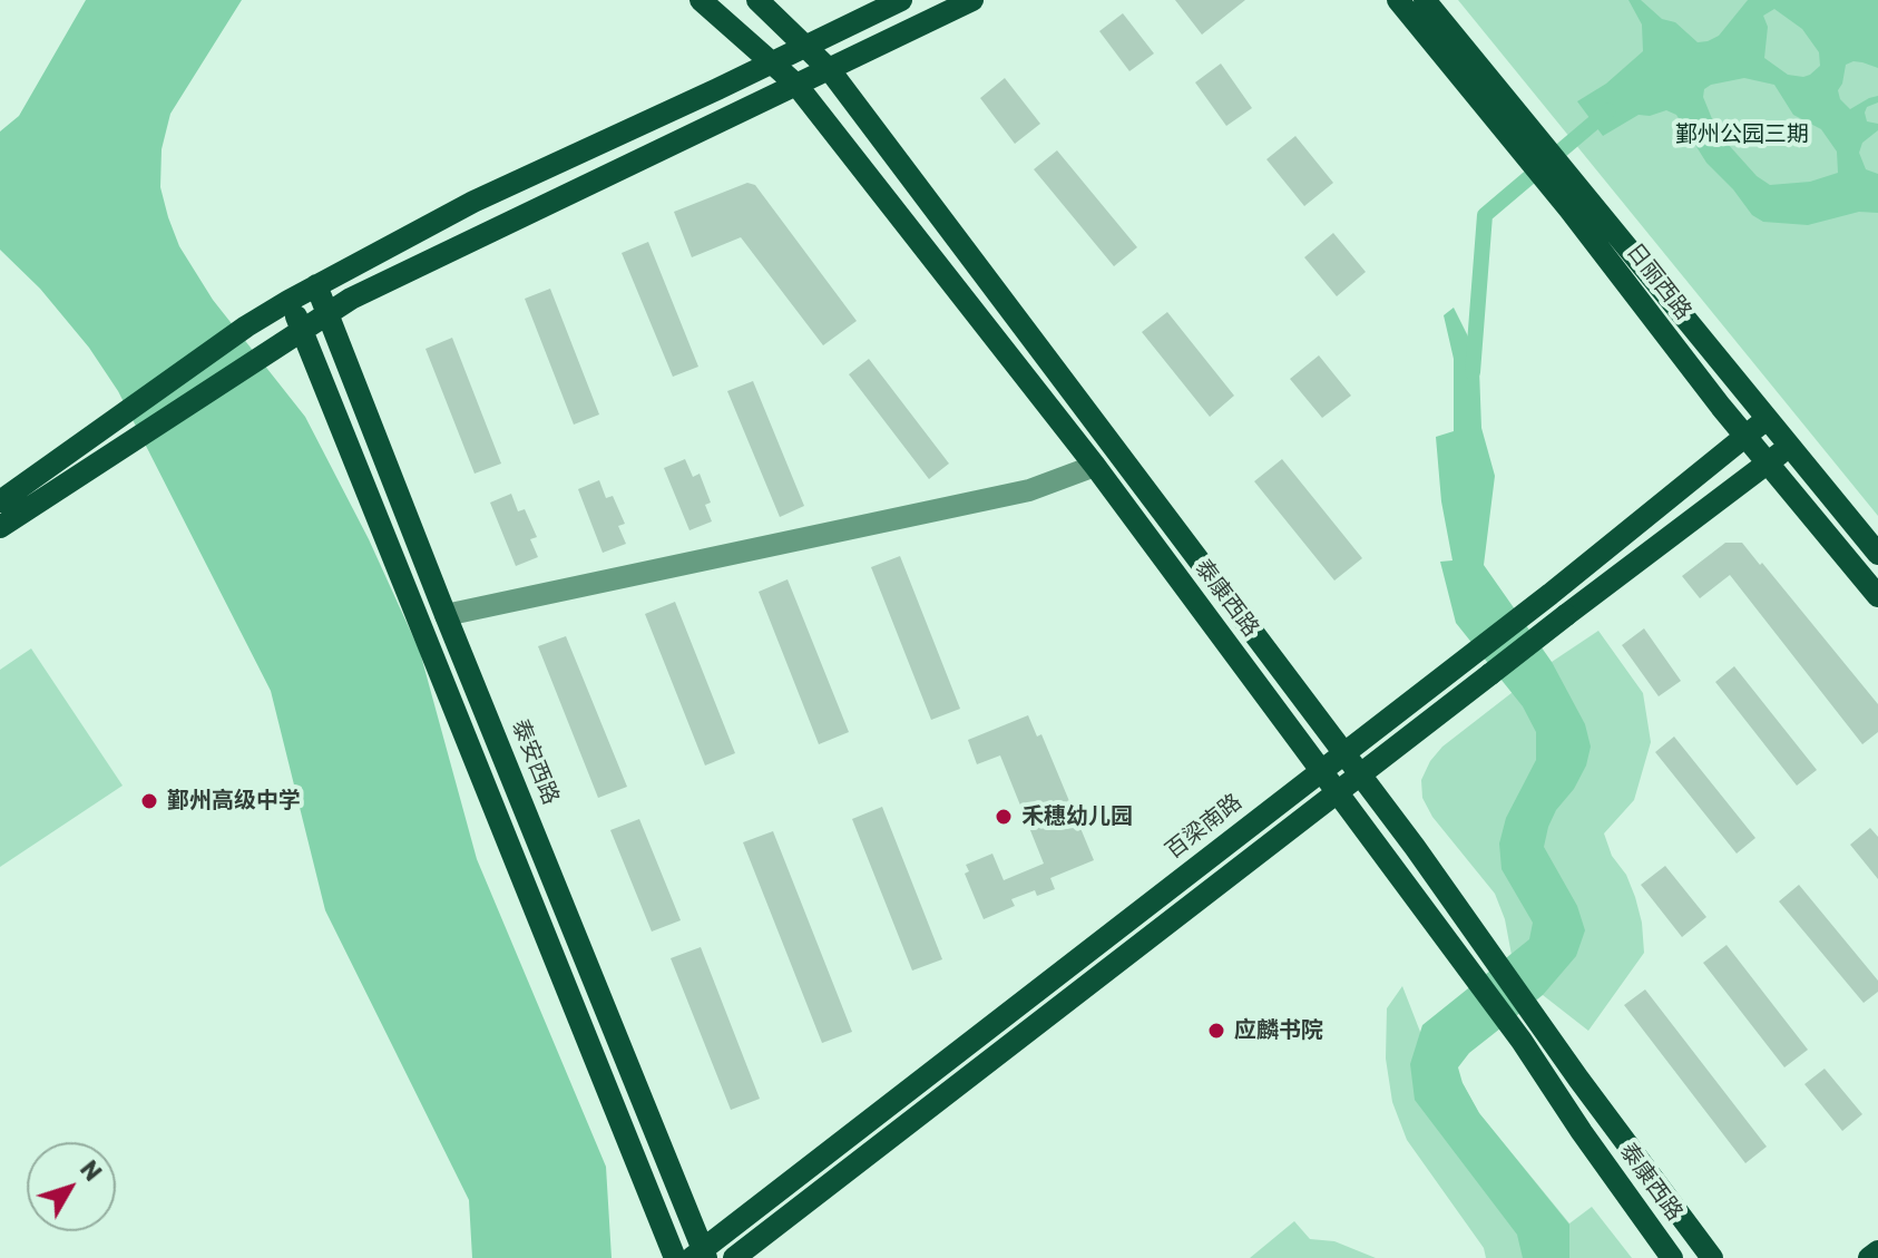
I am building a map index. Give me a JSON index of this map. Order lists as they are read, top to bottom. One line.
{"streets":{"main road":["日丽西路","泰康西路","泰安西路","百梁南路"]},"crossings":[["日丽西路","百梁南路"],["泰康西路","百梁南路"],["泰安西路","百梁南路"]],"parks":["鄞州公园三期"],"places":["鄞州高级中学","禾穗幼儿园","应麟书院"],"north":"top right"}
